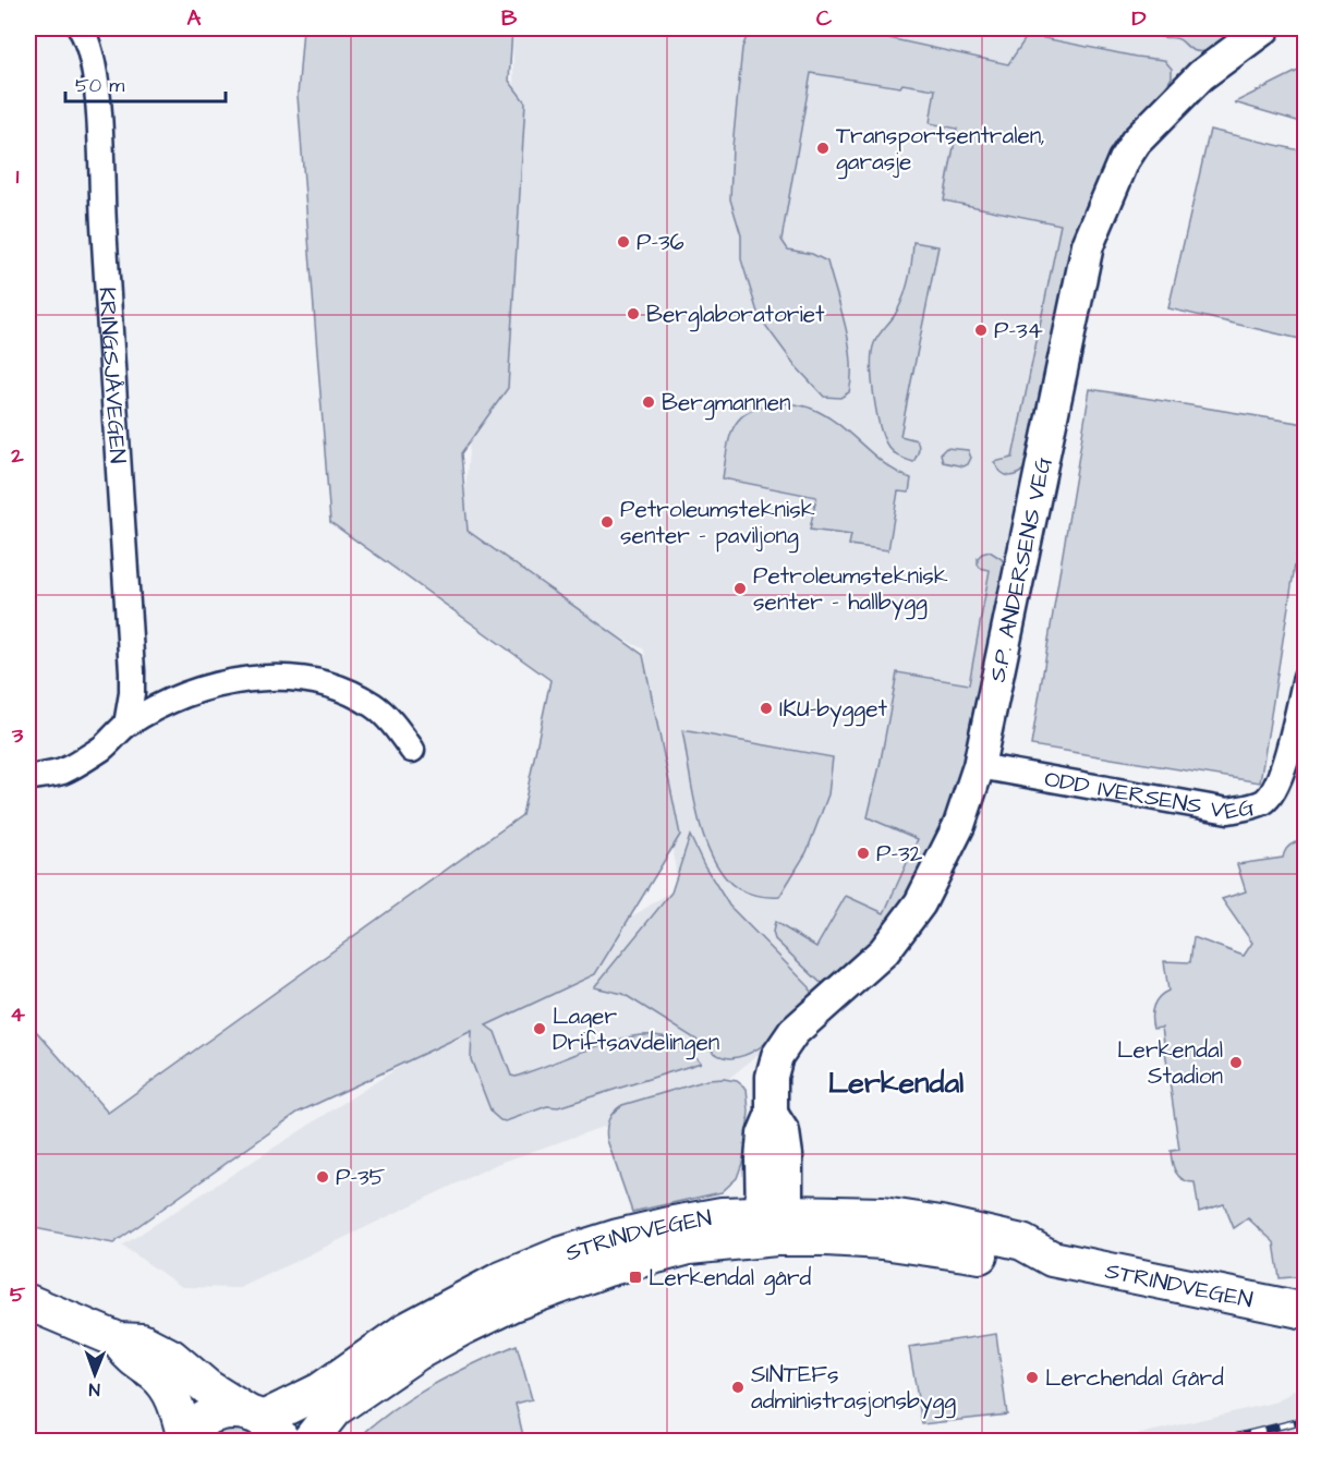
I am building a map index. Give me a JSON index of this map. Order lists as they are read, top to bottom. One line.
{"streets":{"main road":["STRINDVEGEN"],"street":["KRINGSJÅVEGEN","S.P. ANDERSENS VEG","ODD IVERSENS VEG"]},"crossings":[["S.P. ANDERSENS VEG","ODD IVERSENS VEG"],["S.P. ANDERSENS VEG","STRINDVEGEN"]],"districts":["Lerkendal"],"places":{"other":["Transportsentralen, garasje","P-36","Berglaboratoriet","P-34","Bergmannen","Petroleumsteknisk senter - paviljong","Petroleumsteknisk senter - hallbygg","IKU-bygget","P-32","Lager Driftsavdelingen","Lerkendal Stadion","P-35","Lerchendal Gård","SINTEFs administrasjonsbygg"],"transit":["Lerkendal gård"]},"scale_bar":"50 m","north":"bottom","grid":{"columns":["A","B","C","D"],"rows":["1","2","3","4","5"]}}
